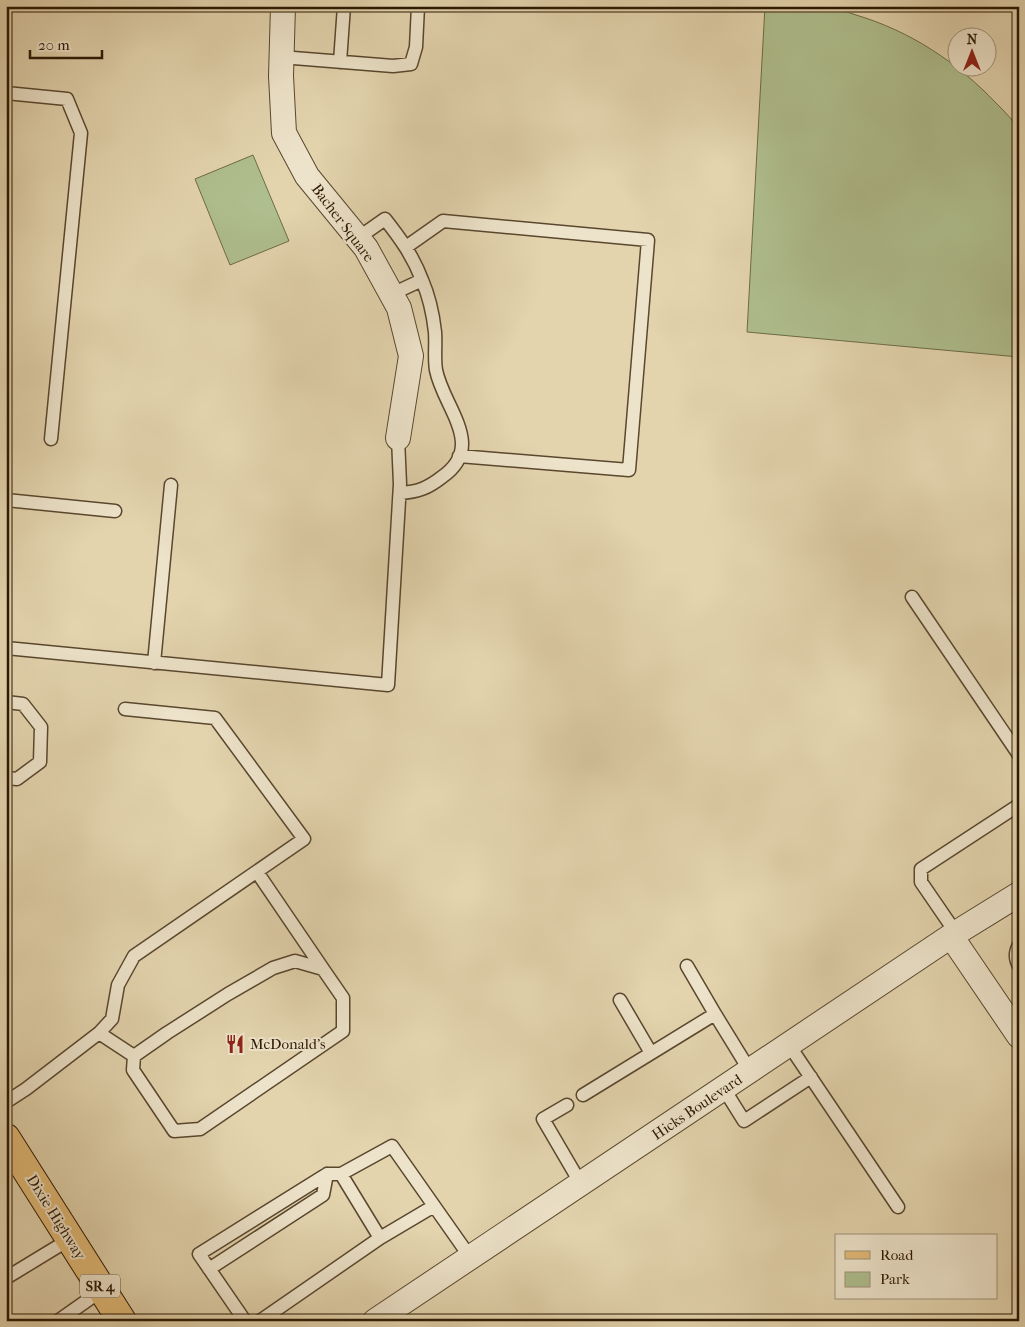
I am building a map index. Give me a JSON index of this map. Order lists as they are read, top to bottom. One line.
{"streets":{"main road":["Dixie Highway","SR 4"],"street":["Bacher Square","Hicks Boulevard"]},"places":{"restaurant":["McDonald's"]},"legend":["Road","Park"],"scale_bar":"20 m","north":"top"}
